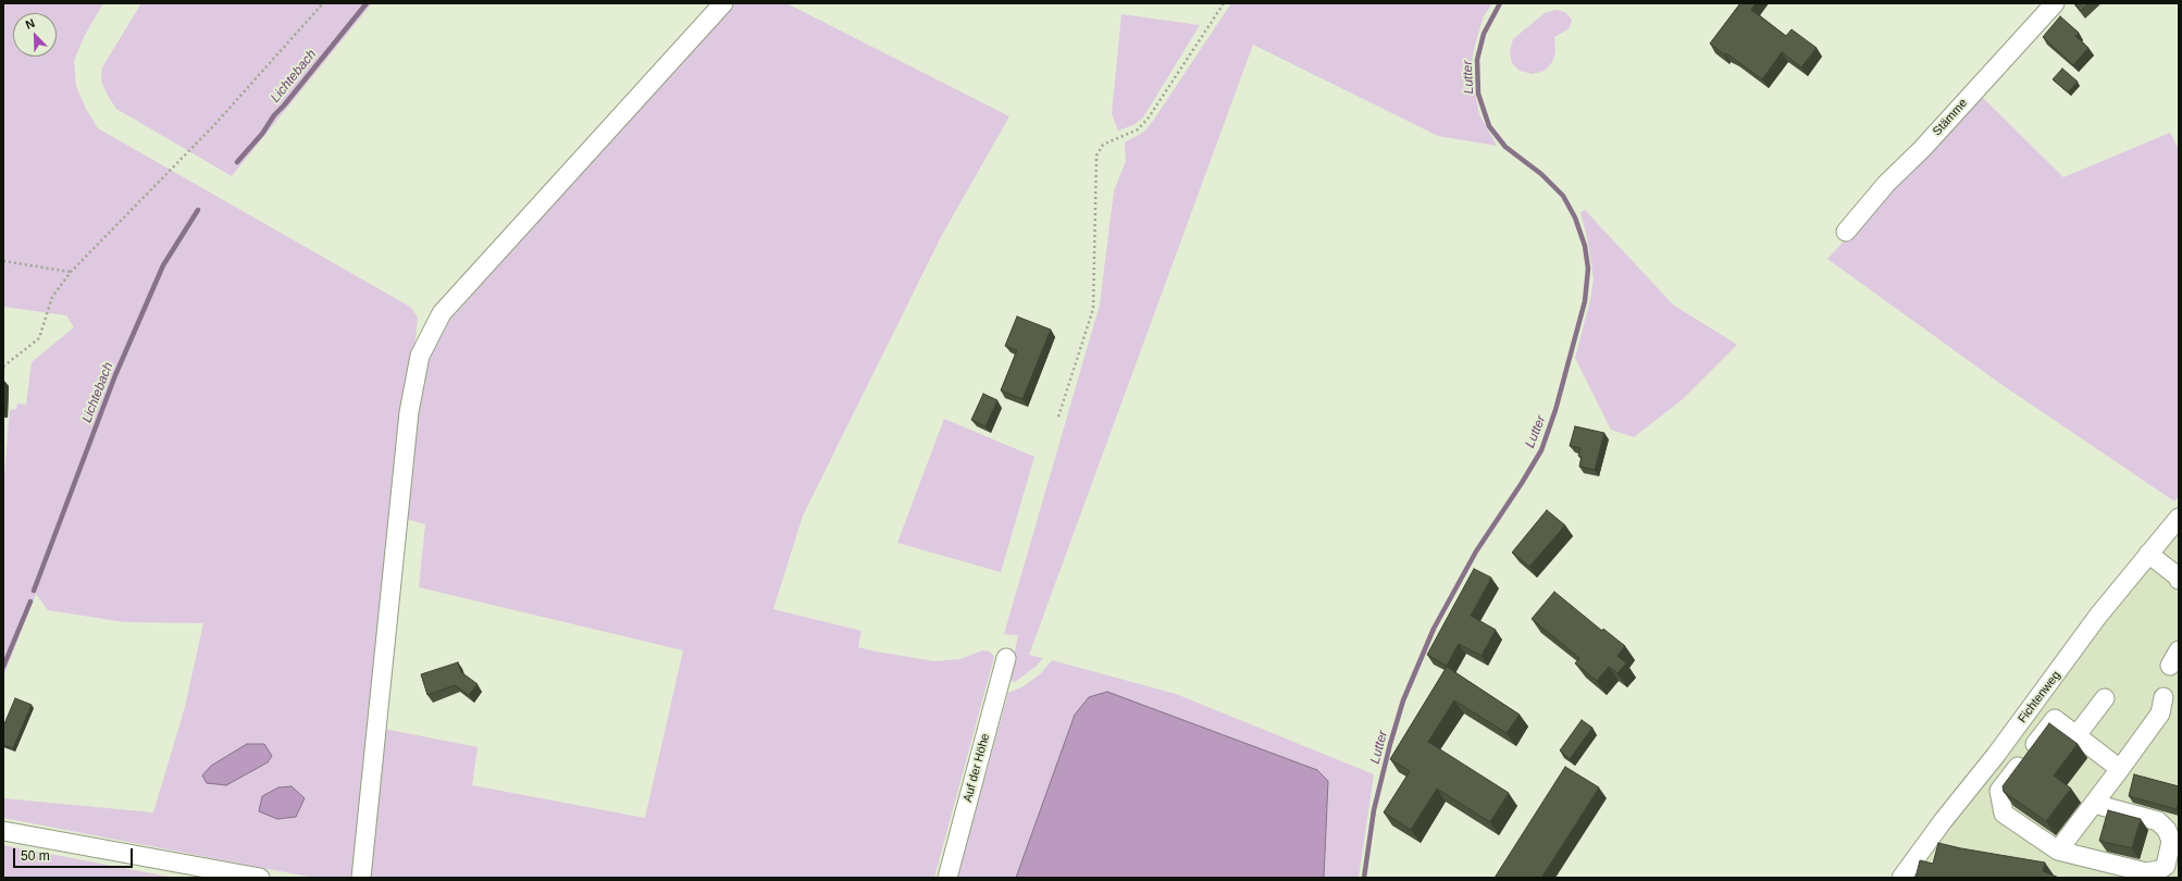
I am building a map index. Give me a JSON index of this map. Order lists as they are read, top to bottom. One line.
{"streets":{"street":["Stämme","Fichtenweg","Auf der Höhe"]},"water":["Lichtebach","Lutter"],"scale_bar":"50 m","north":"top left"}
